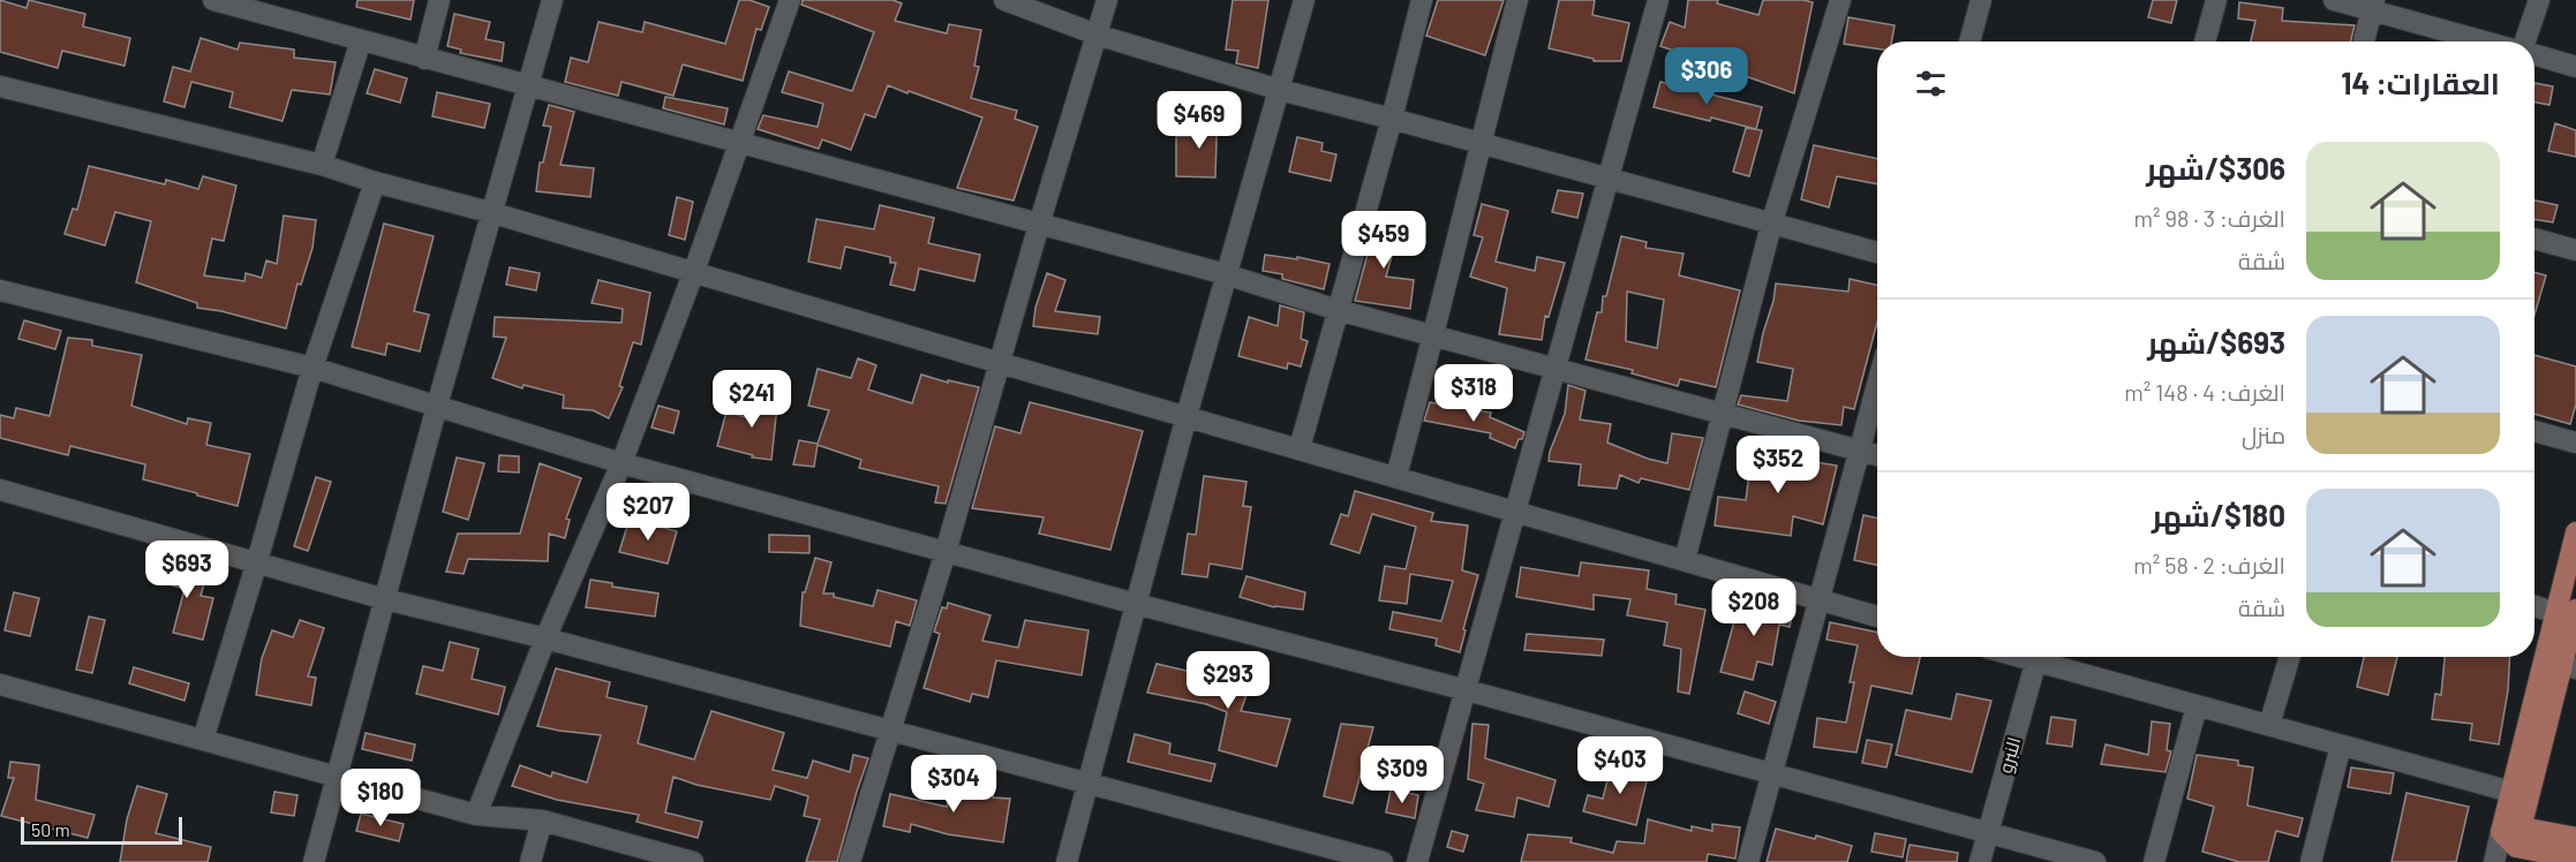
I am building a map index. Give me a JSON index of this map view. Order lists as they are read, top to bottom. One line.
{"streets":{"street":["النبرو"]},"scale_bar":"50 m","page":{"heading":"العقارات: 14","price":["$306","$469","$459","$318","$241","$352","$207","$693","$208","$293","$403","$309","$304","$180"],"list":[{"name":"$306/شهر","note":"الغرف: 3 · 98 m² · شقة"},{"name":"$693/شهر","note":"الغرف: 4 · 148 m² · منزل"},{"name":"$180/شهر","note":"الغرف: 2 · 58 m² · شقة"}],"scale":"50 m"}}
